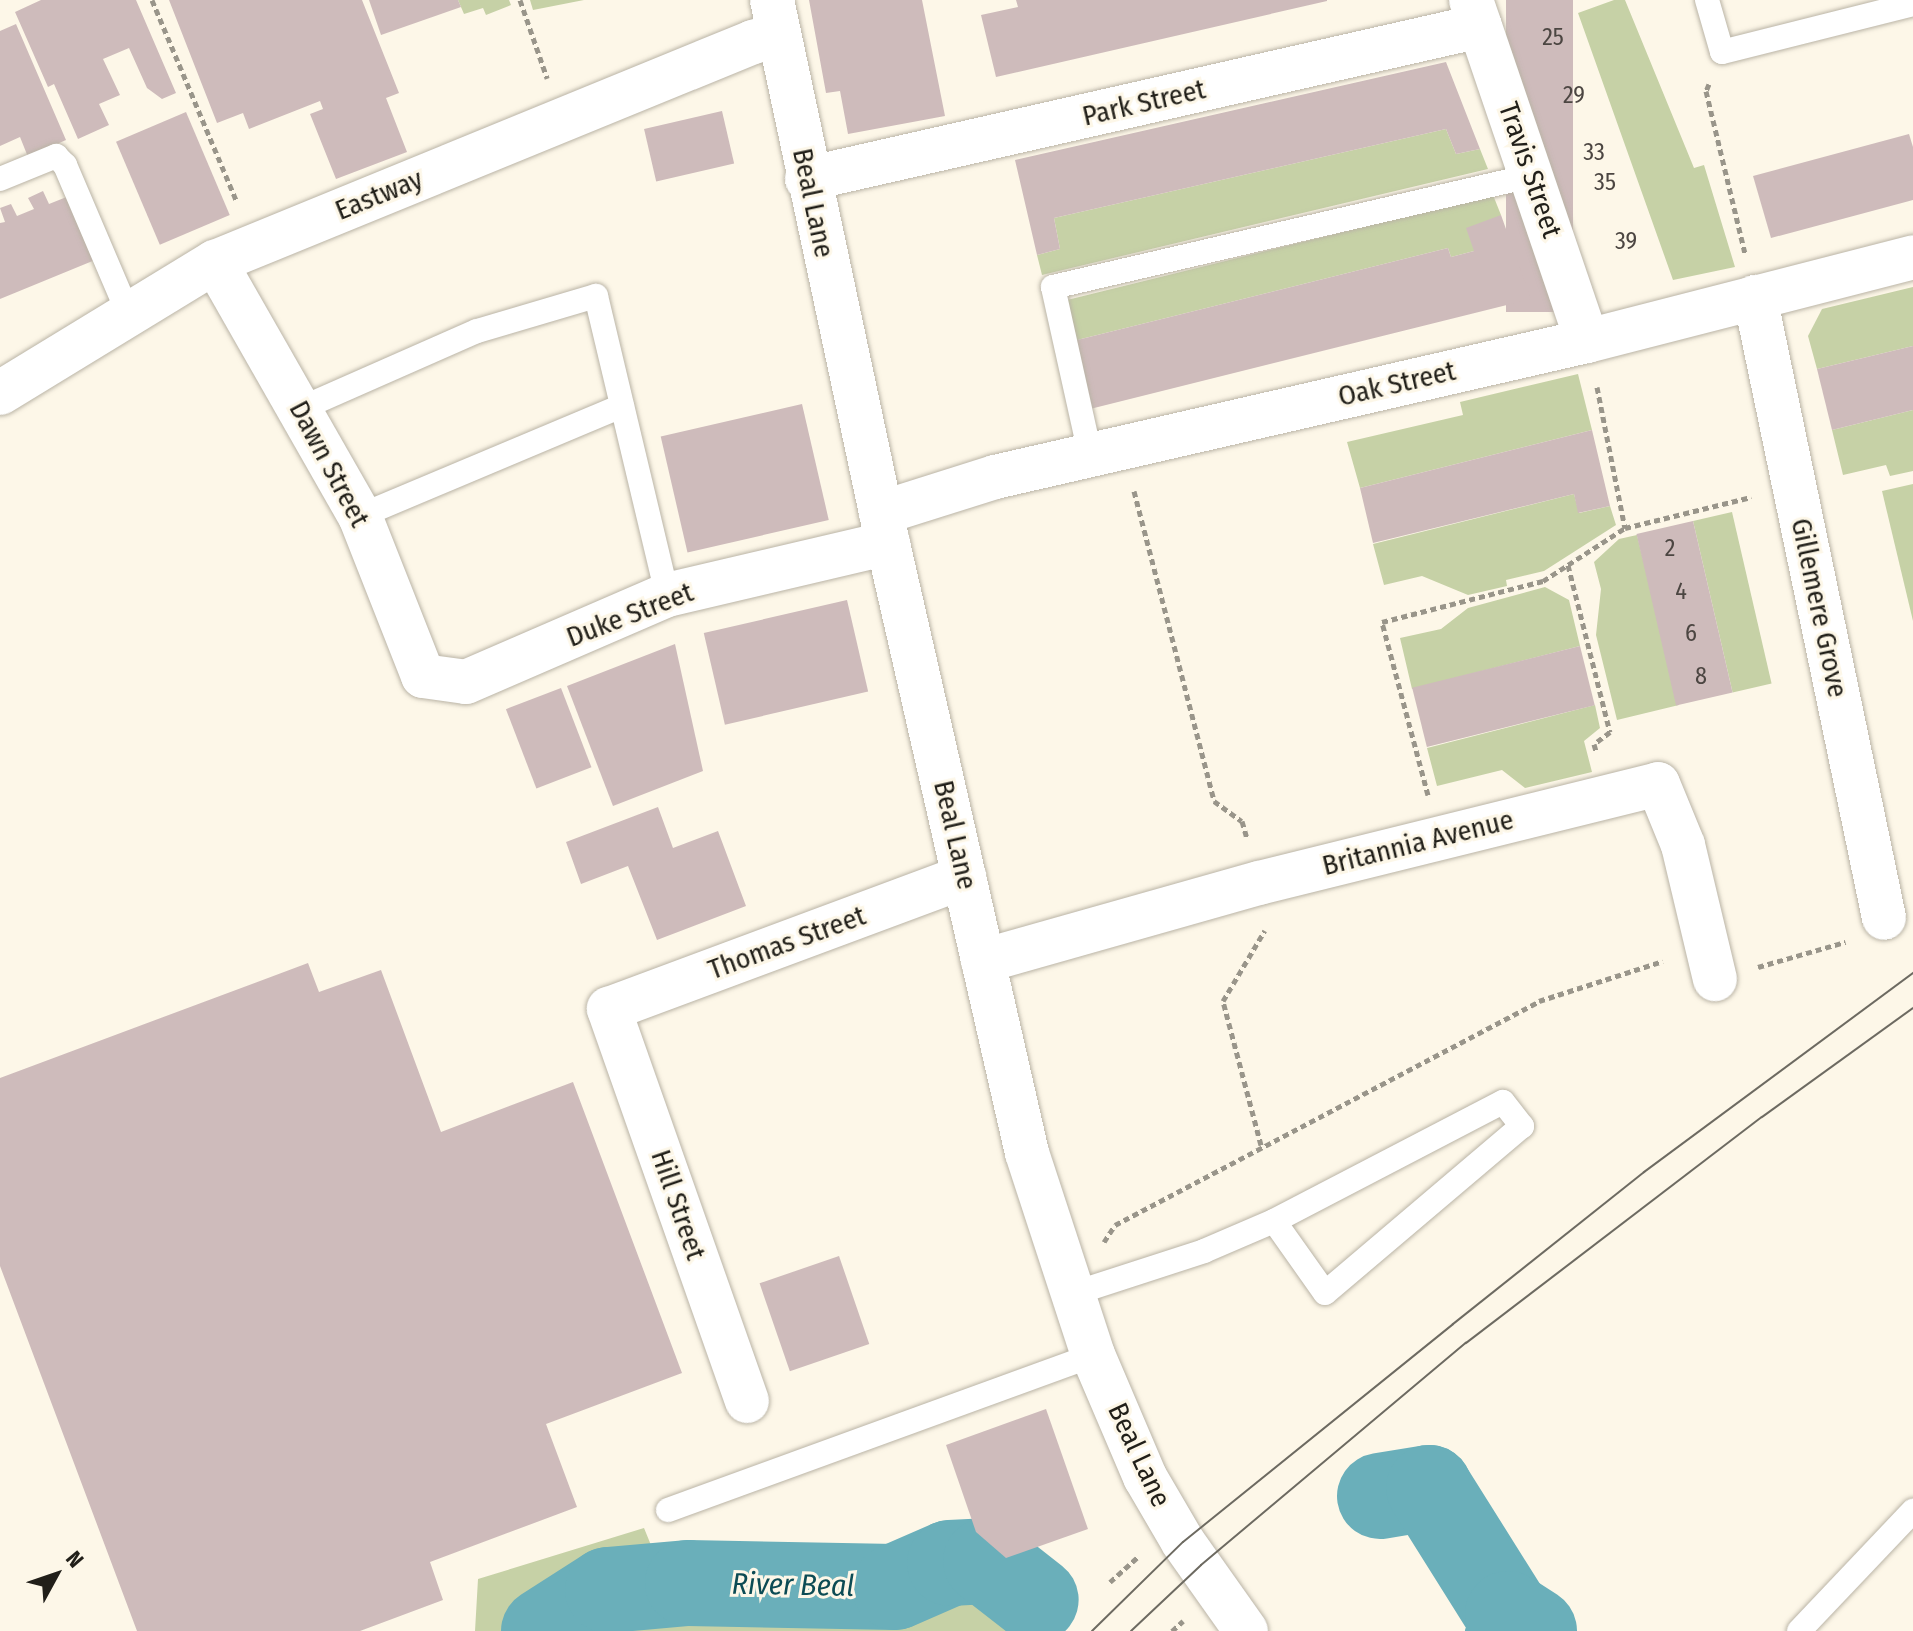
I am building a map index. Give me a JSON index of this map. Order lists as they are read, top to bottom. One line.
{"streets":{"street":["Park Street","Travis Street","Eastway","Beal Lane","Oak Street","Dawn Street","Gillemere Grove","Duke Street","Britannia Avenue","Thomas Street","Hill Street"]},"crossings":[["Park Street","Travis Street"],["Park Street","Beal Lane"],["Travis Street","Oak Street"],["Eastway","Beal Lane"],["Eastway","Dawn Street"],["Beal Lane","Oak Street"],["Beal Lane","Duke Street"],["Beal Lane","Britannia Avenue"],["Beal Lane","Thomas Street"],["Oak Street","Gillemere Grove"],["Oak Street","Duke Street"],["Dawn Street","Duke Street"],["Thomas Street","Hill Street"]],"water":["River Beal"],"house_numbers":["25","29","33","35","39","2","4","6","8"],"north":"top right"}
